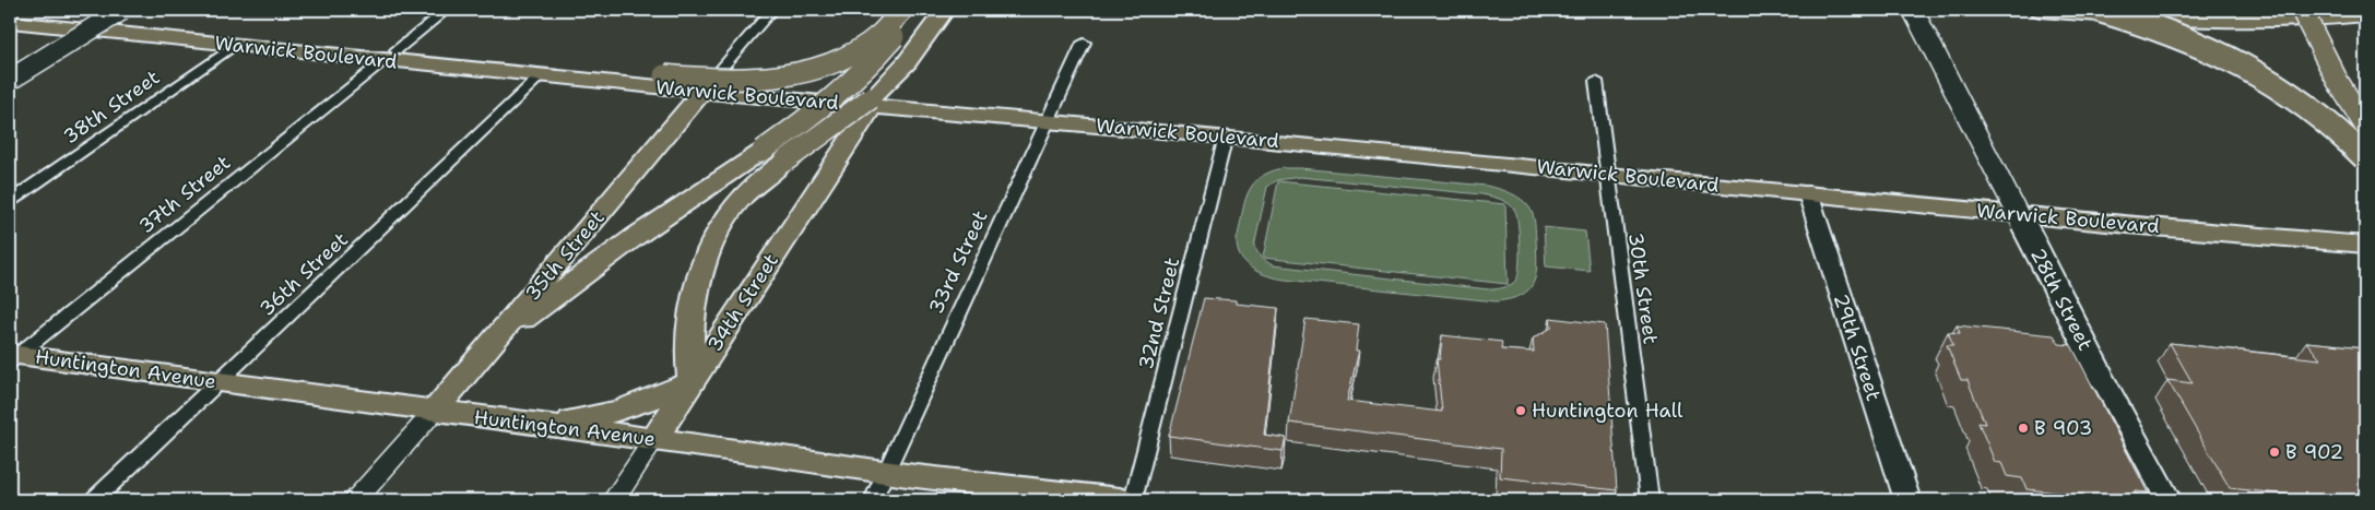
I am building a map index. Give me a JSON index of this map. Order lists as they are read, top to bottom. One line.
{"streets":{"main road":["Warwick Boulevard","35th Street","28th Street","34th Street","29th Street","Huntington Avenue"],"street":["38th Street","37th Street","33rd Street","36th Street","30th Street","32nd Street"]},"crossings":[["Warwick Boulevard","38th Street"],["Warwick Boulevard","37th Street"],["Warwick Boulevard","35th Street"],["Warwick Boulevard","33rd Street"],["Warwick Boulevard","36th Street"],["Warwick Boulevard","30th Street"],["Warwick Boulevard","34th Street"],["Warwick Boulevard","32nd Street"],["Warwick Boulevard","29th Street"],["37th Street","Huntington Avenue"],["35th Street","Huntington Avenue"],["33rd Street","Huntington Avenue"],["36th Street","Huntington Avenue"],["34th Street","Huntington Avenue"]],"places":["Huntington Hall","B 903","B 902"]}
